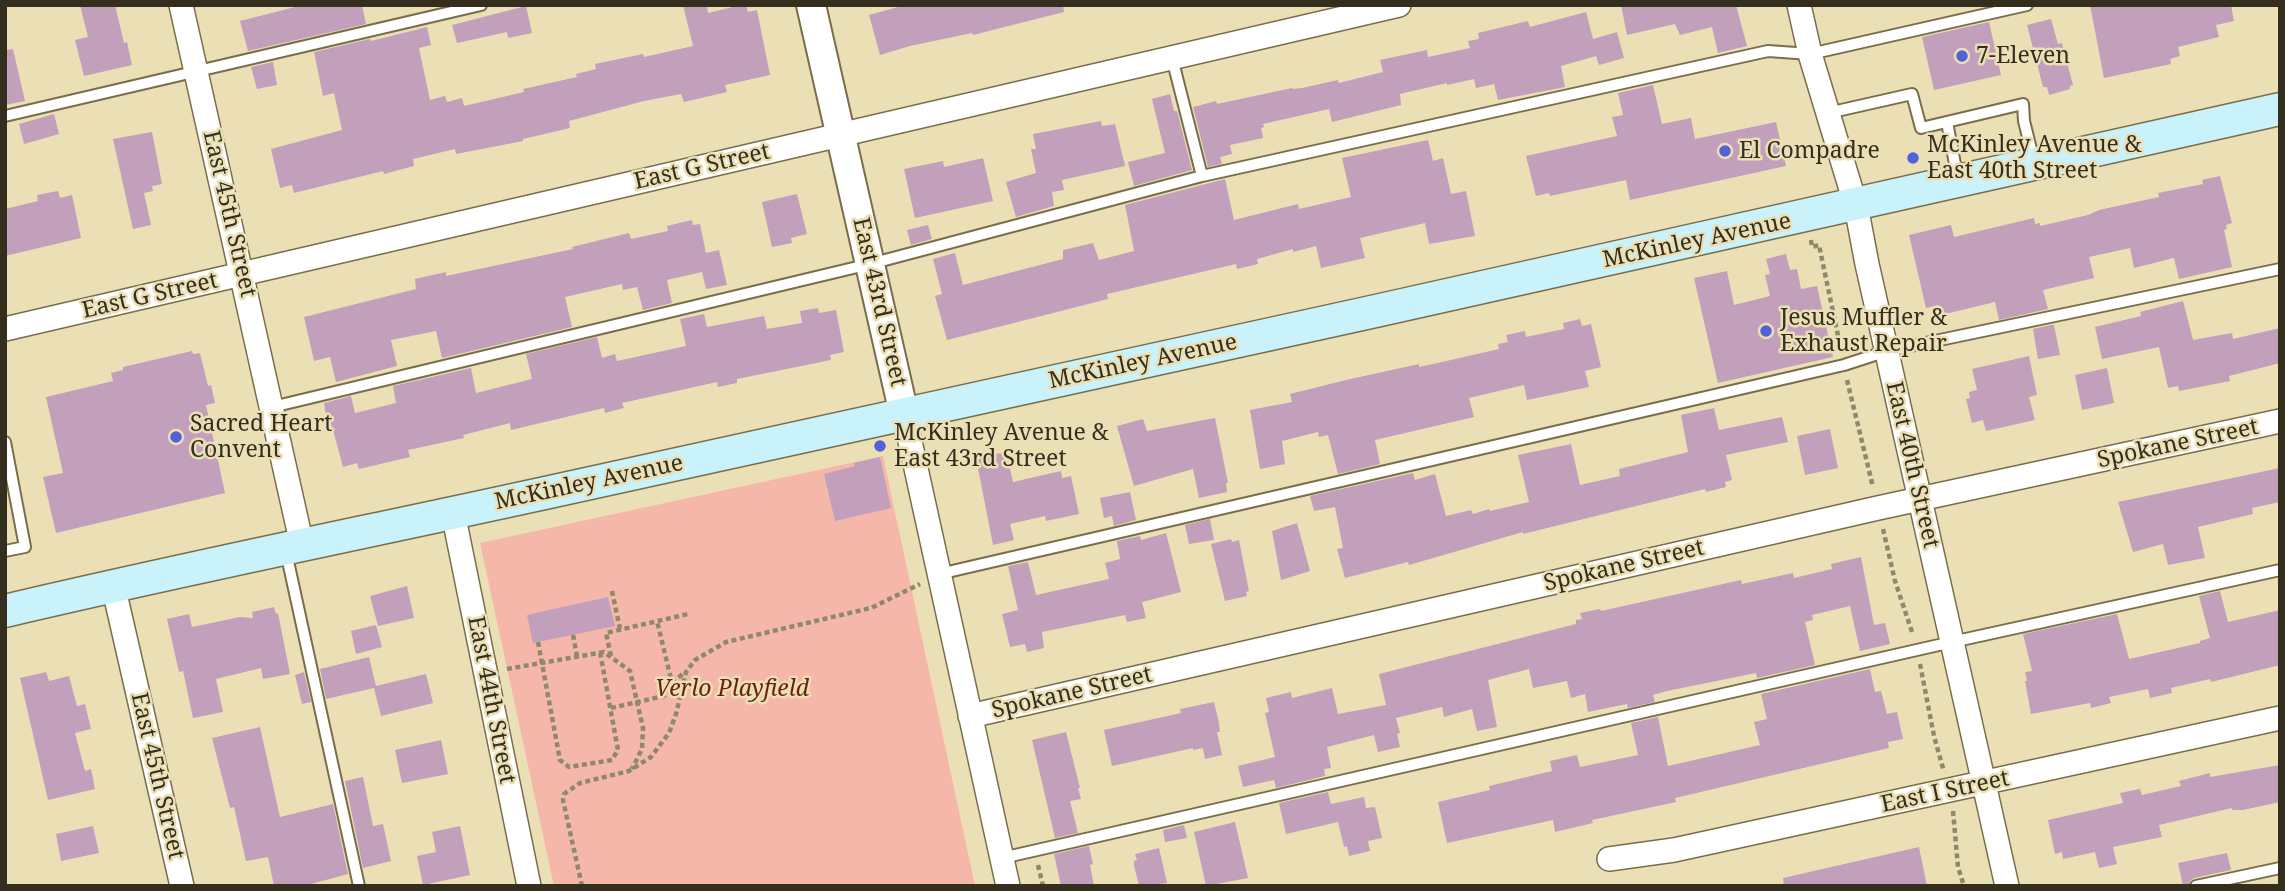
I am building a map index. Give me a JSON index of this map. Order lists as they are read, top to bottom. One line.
{"streets":{"main road":["McKinley Avenue"],"street":["East G Street","East 45th Street","East 43rd Street","Spokane Street","East 40th Street","East 44th Street","East I Street"]},"crossings":[["East G Street","East 45th Street"],["East G Street","East 43rd Street"],["East 45th Street","McKinley Avenue"],["McKinley Avenue","East 43rd Street"],["McKinley Avenue","East 40th Street"],["McKinley Avenue","East 44th Street"],["East 43rd Street","Spokane Street"],["Spokane Street","East 40th Street"],["East 40th Street","East I Street"]],"parks":["Verlo Playfield"],"places":["7-Eleven","El Compadre","McKinley Avenue & East 40th Street","Jesus Muffler & Exhaust Repair","Sacred Heart Convent","McKinley Avenue & East 43rd Street"]}
